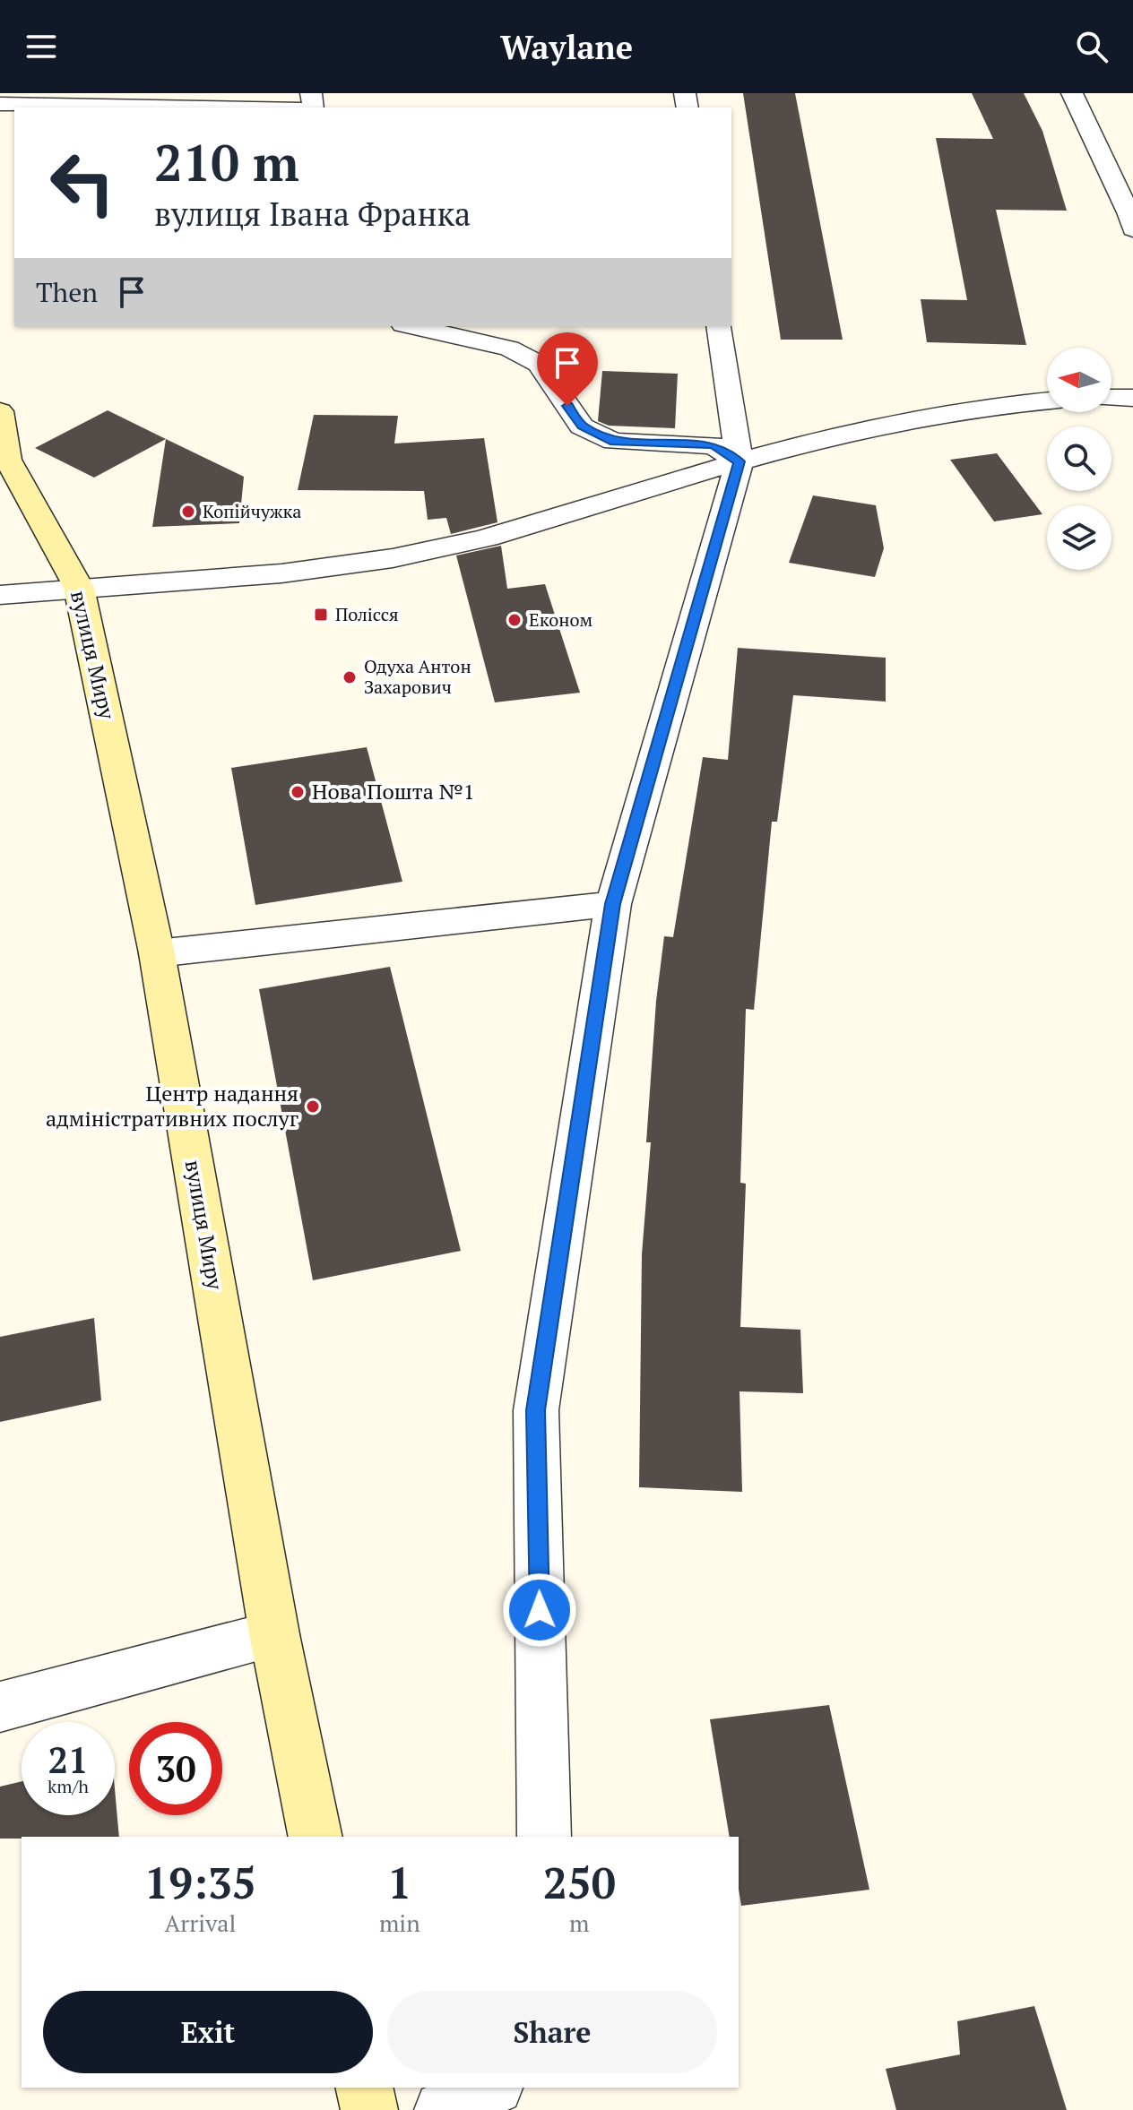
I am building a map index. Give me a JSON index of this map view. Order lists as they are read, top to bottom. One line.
{"streets":{"main road":["вулиця Миру"]},"places":{"other":["Копійчужка","Економ","Одуха Антон Захарович","Нова Пошта №1","Центр надання адміністративних послуг"],"transit":["Полісся"]},"north":"left","page":{"header":"Waylane","turn":["210 m","вулиця Івана Франка"],"then":"Then","speed":"21 km/h","limit":"30","eta":["19:35","Arrival","1","min","250","m"],"buttons":["Exit","Share"]}}
